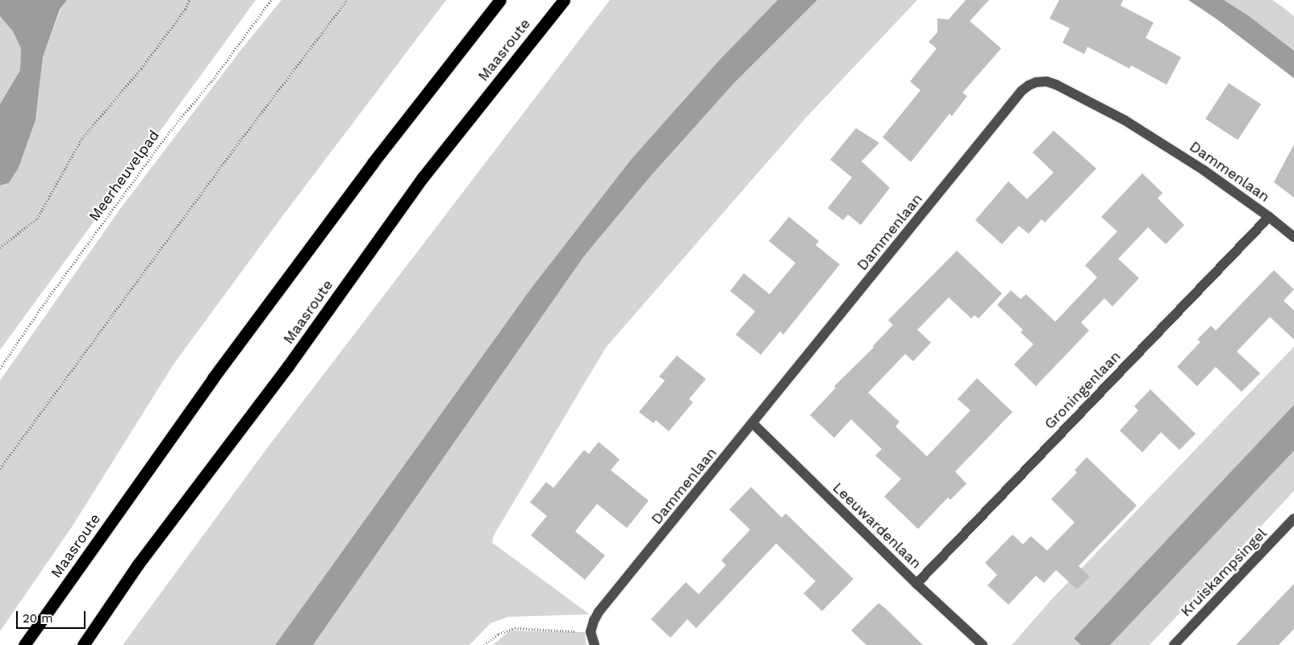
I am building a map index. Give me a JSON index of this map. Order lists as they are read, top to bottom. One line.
{"streets":{"highway":["Maasroute"],"street":["Dammenlaan","Groningenlaan","Leeuwardenlaan","Kruiskampsingel"],"path":["Meerheuvelpad"]},"crossings":[["Dammenlaan","Groningenlaan"],["Dammenlaan","Leeuwardenlaan"],["Groningenlaan","Leeuwardenlaan"]],"scale_bar":"20 m"}
